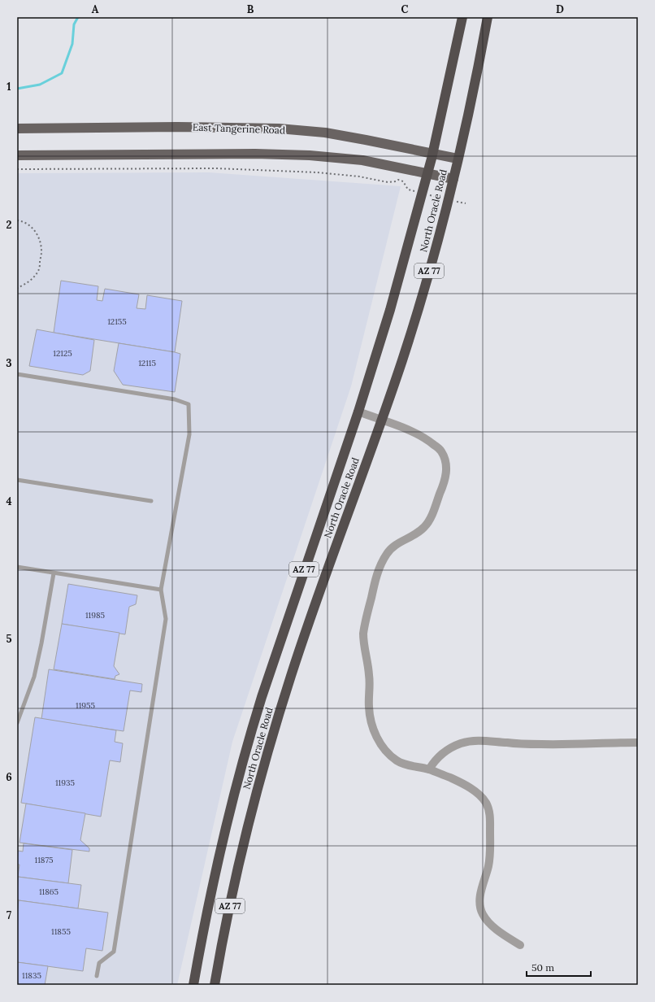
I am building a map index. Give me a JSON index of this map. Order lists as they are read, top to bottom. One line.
{"streets":{"highway":["North Oracle Road","AZ 77"],"main road":["East Tangerine Road"]},"crossings":[["East Tangerine Road","North Oracle Road"]],"house_numbers":["12155","12125","12115","11985","11955","11935","11875","11865","11855","11835"],"scale_bar":"50 m","grid":{"columns":["A","B","C","D"],"rows":["1","2","3","4","5","6","7"]}}
